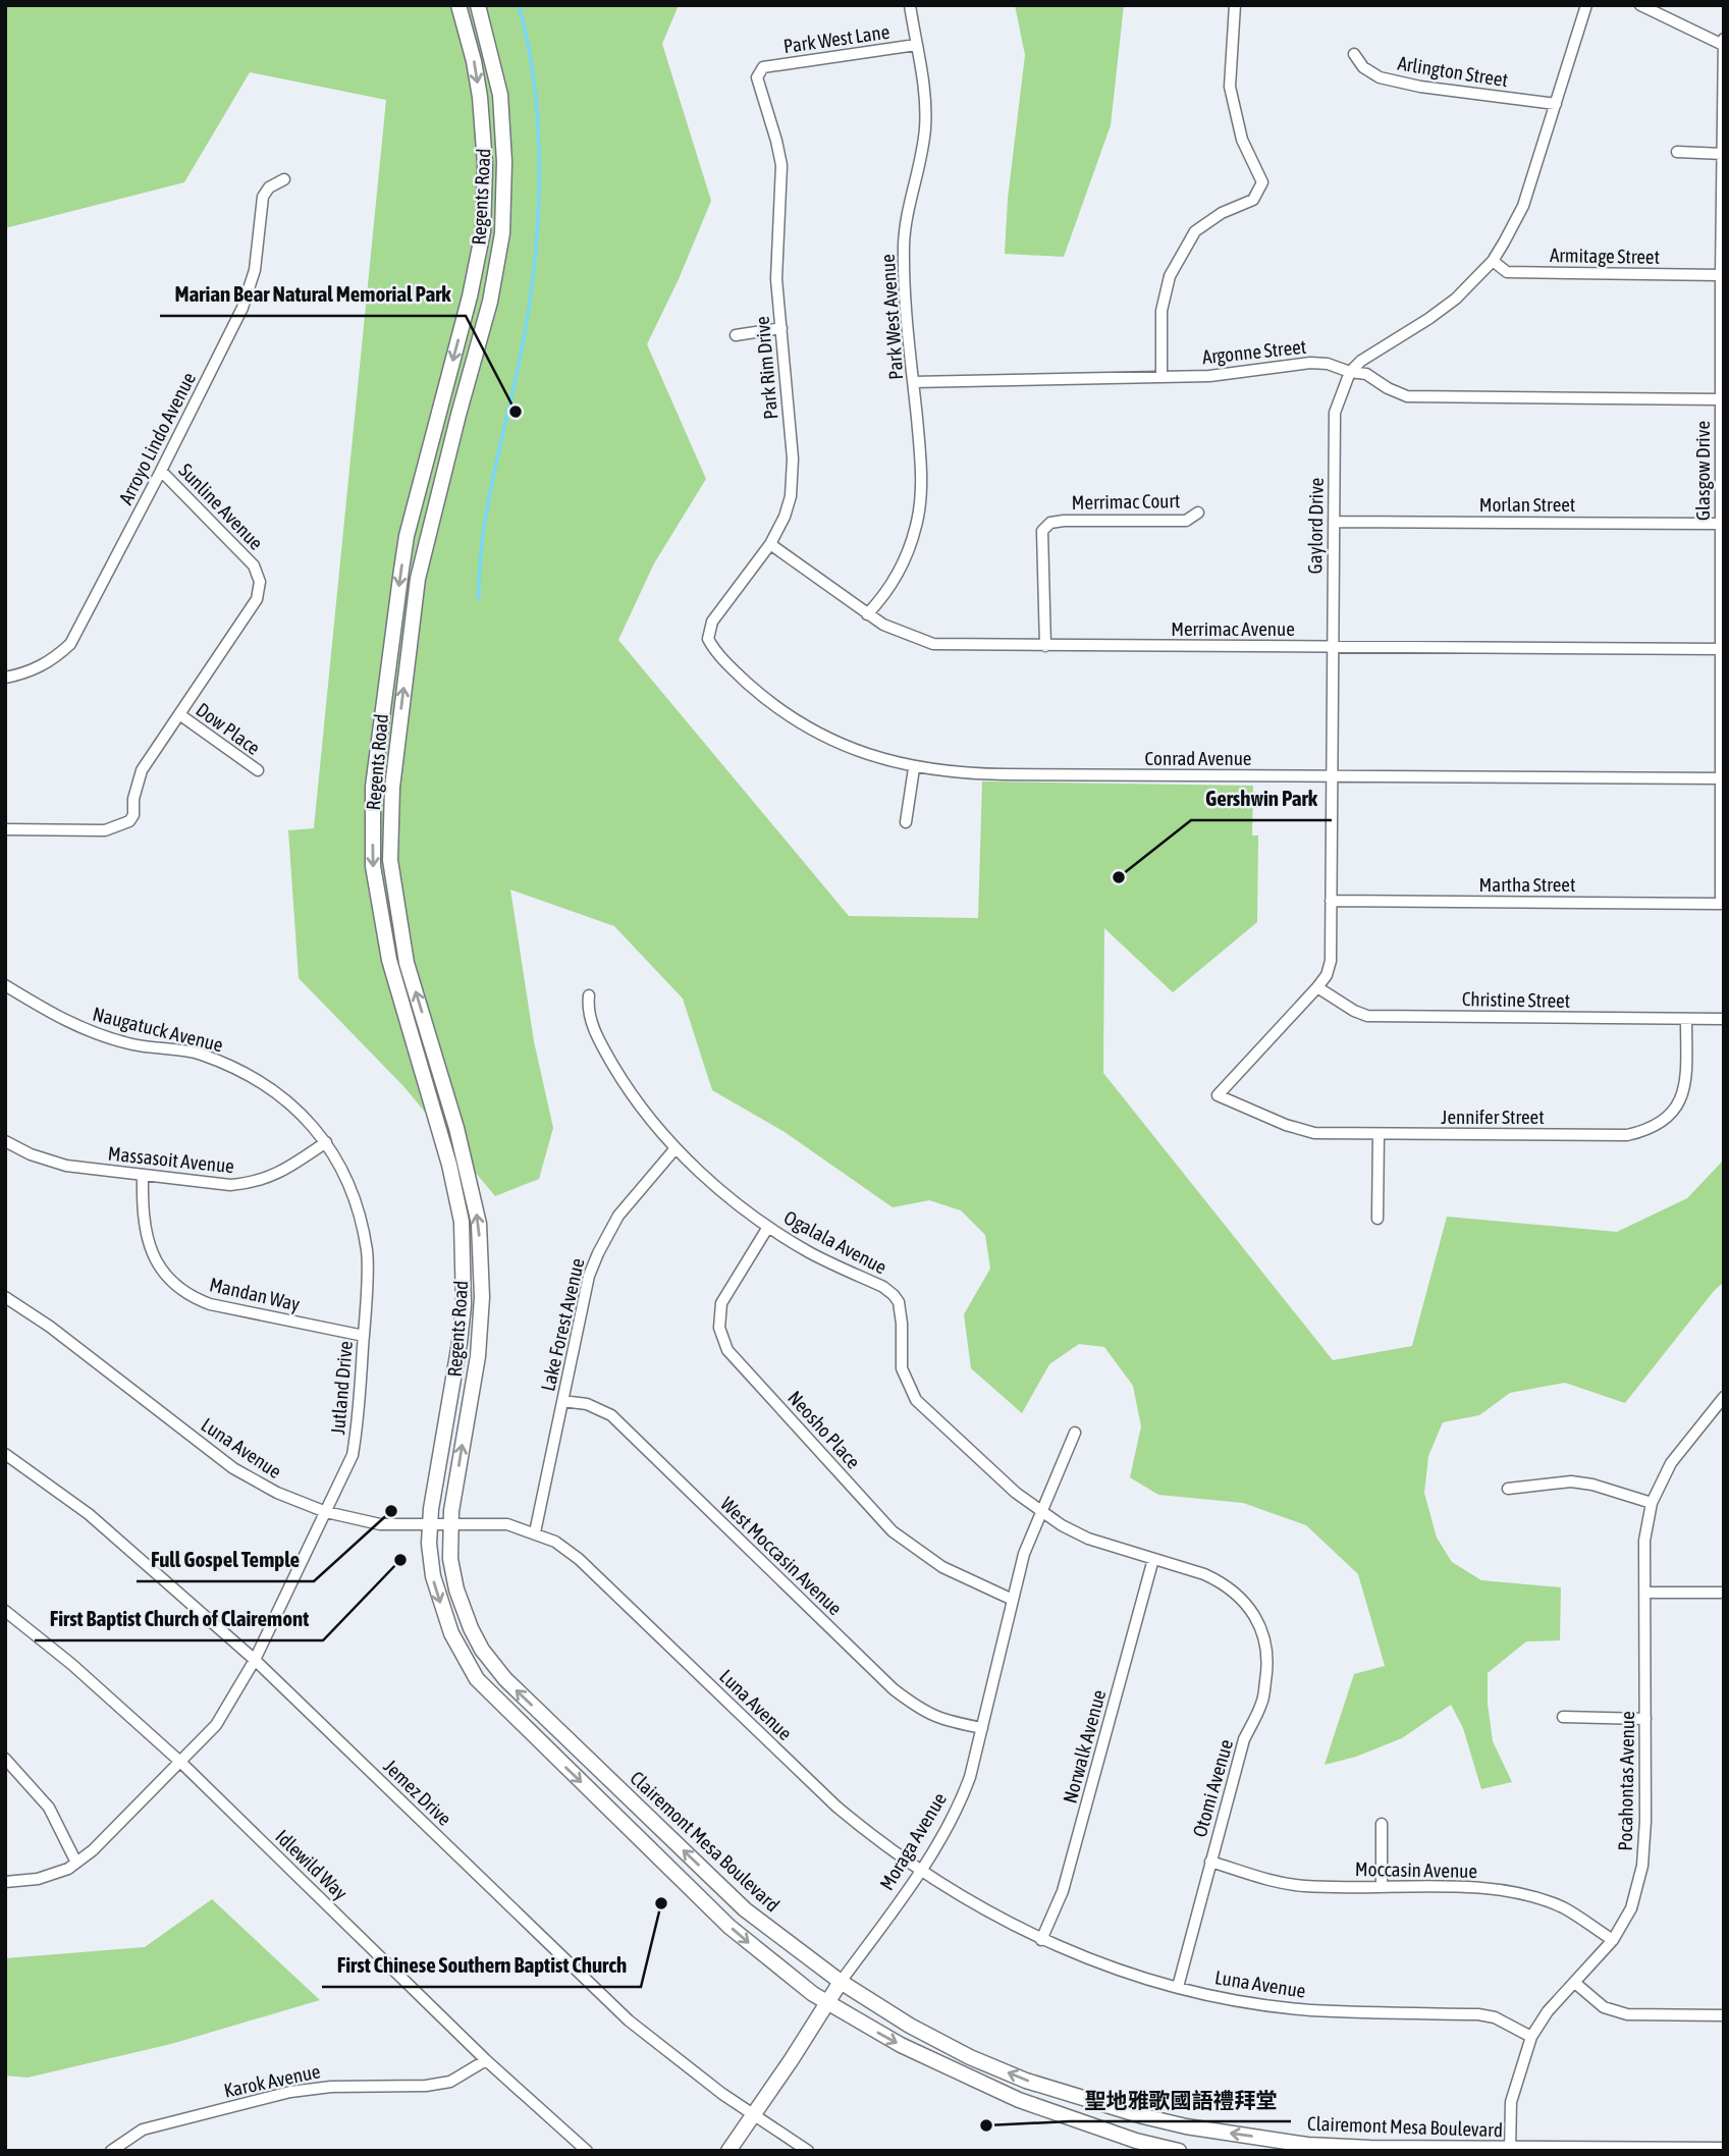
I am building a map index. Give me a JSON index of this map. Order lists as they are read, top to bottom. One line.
{"streets":{"main road":["Regents Road","Clairemont Mesa Boulevard","Moraga Avenue"],"street":["Park West Lane","Arlington Street","Armitage Street","Park West Avenue","Argonne Street","Park Rim Drive","Arroyo Lindo Avenue","Glasgow Drive","Merrimac Court","Morlan Street","Sunline Avenue","Gaylord Drive","Merrimac Avenue","Dow Place","Conrad Avenue","Martha Street","Christine Street","Naugatuck Avenue","Jennifer Street","Massasoit Avenue","Ogalala Avenue","Mandan Way","Lake Forest Avenue","Jutland Drive","Neosho Place","Luna Avenue","West Moccasin Avenue","Norwalk Avenue","Pocahontas Avenue","Otomi Avenue","Jemez Drive","Idlewild Way","Moccasin Avenue","Karok Avenue"]},"crossings":[["Park West Lane","Park West Avenue"],["Park West Lane","Park Rim Drive"],["Regents Road","Luna Avenue"],["Regents Road","Clairemont Mesa Boulevard"],["Armitage Street","Glasgow Drive"],["Park West Avenue","Argonne Street"],["Park West Avenue","Merrimac Avenue"],["Argonne Street","Glasgow Drive"],["Argonne Street","Gaylord Drive"],["Park Rim Drive","Merrimac Avenue"],["Park Rim Drive","Conrad Avenue"],["Arroyo Lindo Avenue","Sunline Avenue"],["Glasgow Drive","Morlan Street"],["Glasgow Drive","Merrimac Avenue"],["Glasgow Drive","Conrad Avenue"],["Glasgow Drive","Martha Street"],["Merrimac Court","Merrimac Avenue"],["Morlan Street","Gaylord Drive"],["Sunline Avenue","Dow Place"],["Gaylord Drive","Merrimac Avenue"],["Gaylord Drive","Conrad Avenue"],["Gaylord Drive","Martha Street"],["Gaylord Drive","Christine Street"],["Gaylord Drive","Jennifer Street"],["Christine Street","Jennifer Street"],["Naugatuck Avenue","Massasoit Avenue"],["Naugatuck Avenue","Jutland Drive"],["Massasoit Avenue","Mandan Way"],["Massasoit Avenue","Jutland Drive"],["Ogalala Avenue","Lake Forest Avenue"],["Ogalala Avenue","Neosho Place"],["Ogalala Avenue","Norwalk Avenue"],["Ogalala Avenue","Otomi Avenue"],["Ogalala Avenue","Moraga Avenue"],["Mandan Way","Jutland Drive"],["Lake Forest Avenue","Luna Avenue"],["Lake Forest Avenue","West Moccasin Avenue"],["Jutland Drive","Luna Avenue"],["Jutland Drive","Jemez Drive"],["Jutland Drive","Idlewild Way"],["Neosho Place","Moraga Avenue"],["Luna Avenue","Norwalk Avenue"],["Luna Avenue","Pocahontas Avenue"],["Luna Avenue","Otomi Avenue"],["Luna Avenue","Clairemont Mesa Boulevard"],["Luna Avenue","Moraga Avenue"],["West Moccasin Avenue","Moraga Avenue"],["Pocahontas Avenue","Clairemont Mesa Boulevard"],["Pocahontas Avenue","Moccasin Avenue"],["Otomi Avenue","Moccasin Avenue"],["Jemez Drive","Moraga Avenue"],["Clairemont Mesa Boulevard","Moraga Avenue"],["Idlewild Way","Karok Avenue"]],"places":["Marian Bear Natural Memorial Park","Gershwin Park","Full Gospel Temple","First Baptist Church of Clairemont","First Chinese Southern Baptist Church","聖地雅歌國語禮拜堂"]}
